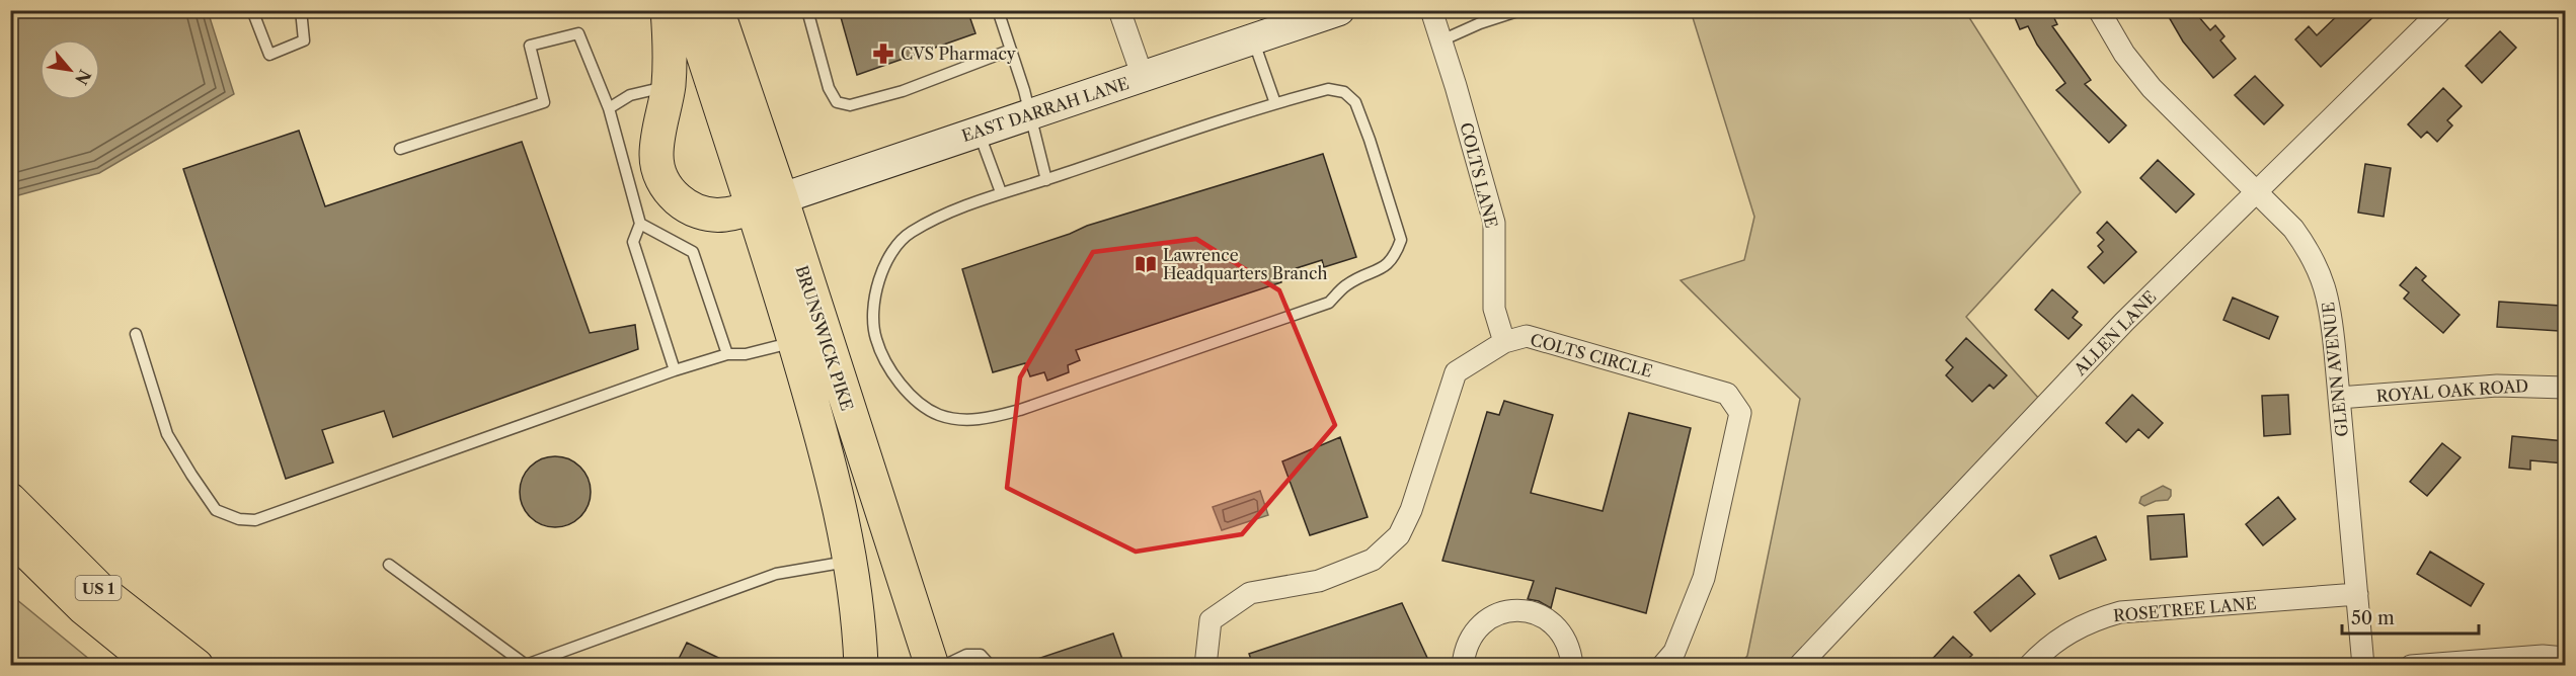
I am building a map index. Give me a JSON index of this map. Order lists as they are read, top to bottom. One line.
{"streets":{"main road":["BRUNSWICK PIKE","US 1"],"street":["EAST DARRAH LANE","COLTS LANE","ALLEN LANE","COLTS CIRCLE","GLENN AVENUE","ROYAL OAK ROAD","ROSETREE LANE"]},"crossings":[["EAST DARRAH LANE","BRUNSWICK PIKE"],["COLTS LANE","COLTS CIRCLE"],["ALLEN LANE","GLENN AVENUE"],["GLENN AVENUE","ROYAL OAK ROAD"],["GLENN AVENUE","ROSETREE LANE"]],"places":{"pharmacy":["CVS Pharmacy"],"library":["Lawrence Headquarters Branch"]},"scale_bar":"50 m","north":"bottom right"}
